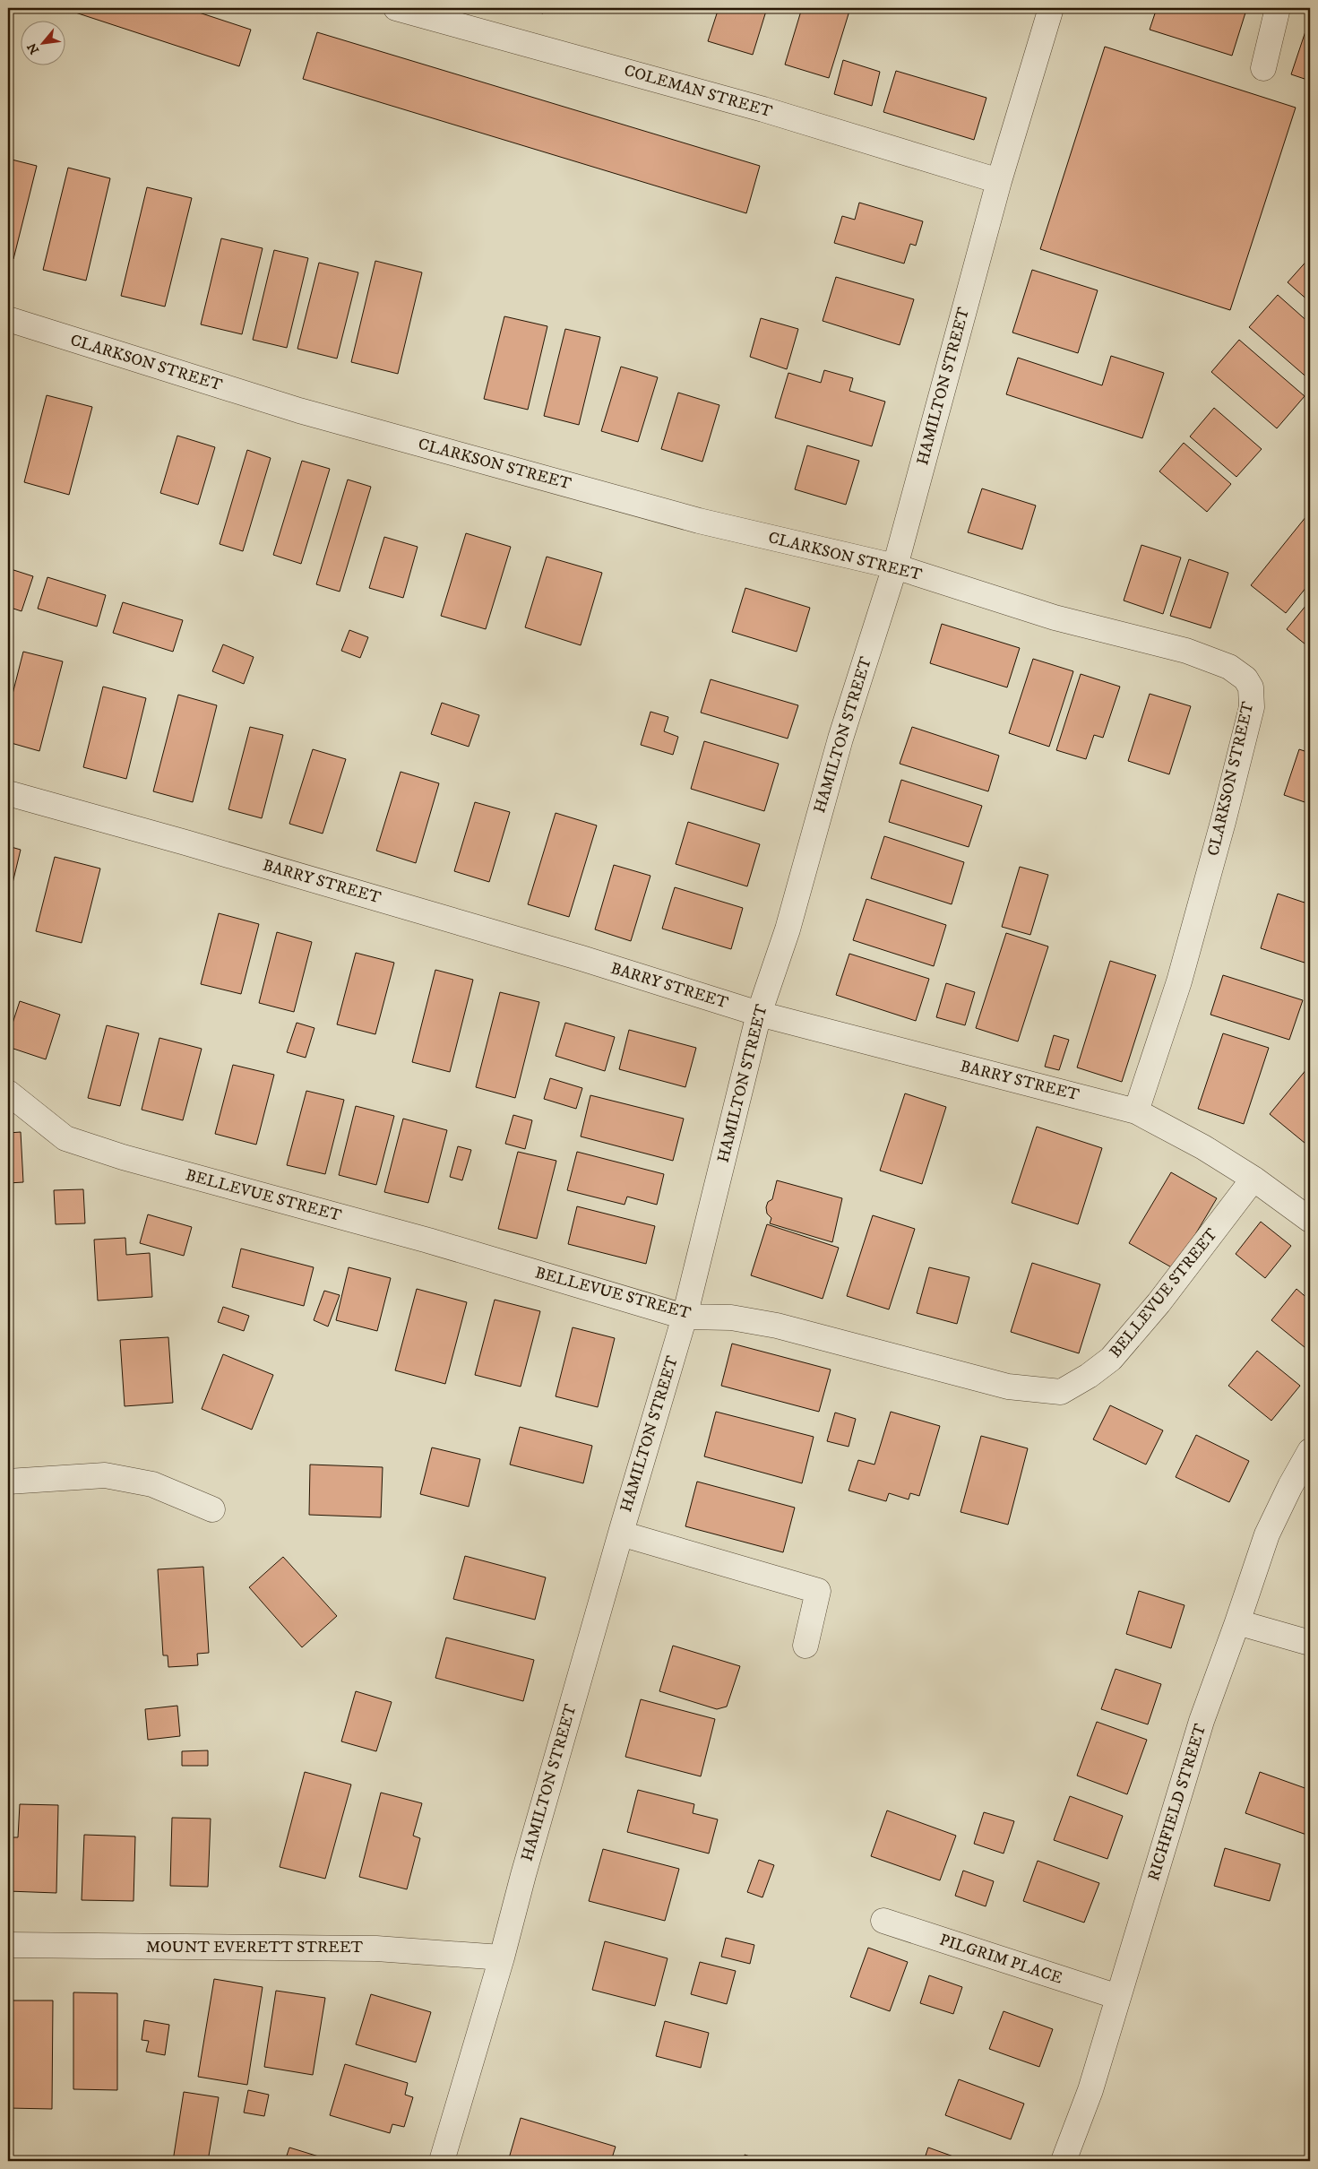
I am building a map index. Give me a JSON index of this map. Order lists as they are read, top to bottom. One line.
{"streets":{"street":["COLEMAN STREET","CLARKSON STREET","HAMILTON STREET","BARRY STREET","BELLEVUE STREET","RICHFIELD STREET","MOUNT EVERETT STREET","PILGRIM PLACE"]},"crossings":[["COLEMAN STREET","HAMILTON STREET"],["CLARKSON STREET","HAMILTON STREET"],["CLARKSON STREET","BARRY STREET"],["HAMILTON STREET","BARRY STREET"],["HAMILTON STREET","BELLEVUE STREET"],["HAMILTON STREET","MOUNT EVERETT STREET"],["BARRY STREET","BELLEVUE STREET"],["RICHFIELD STREET","PILGRIM PLACE"]],"north":"bottom left"}
